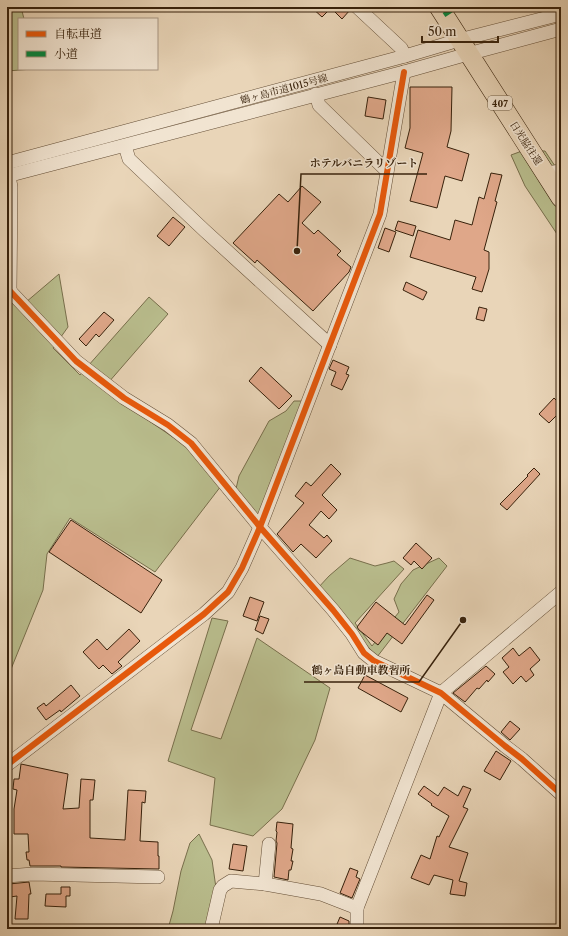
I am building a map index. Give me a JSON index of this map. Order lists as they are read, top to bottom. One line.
{"streets":{"highway":["407","日光脇往還"],"street":["鶴ヶ島市道1015号線"]},"crossings":[["鶴ヶ島市道1015号線","日光脇往還"]],"places":["ホテルバニラリゾート","鶴ヶ島自動車教習所"],"legend":["自転車道","小道"],"scale_bar":"50 m"}
